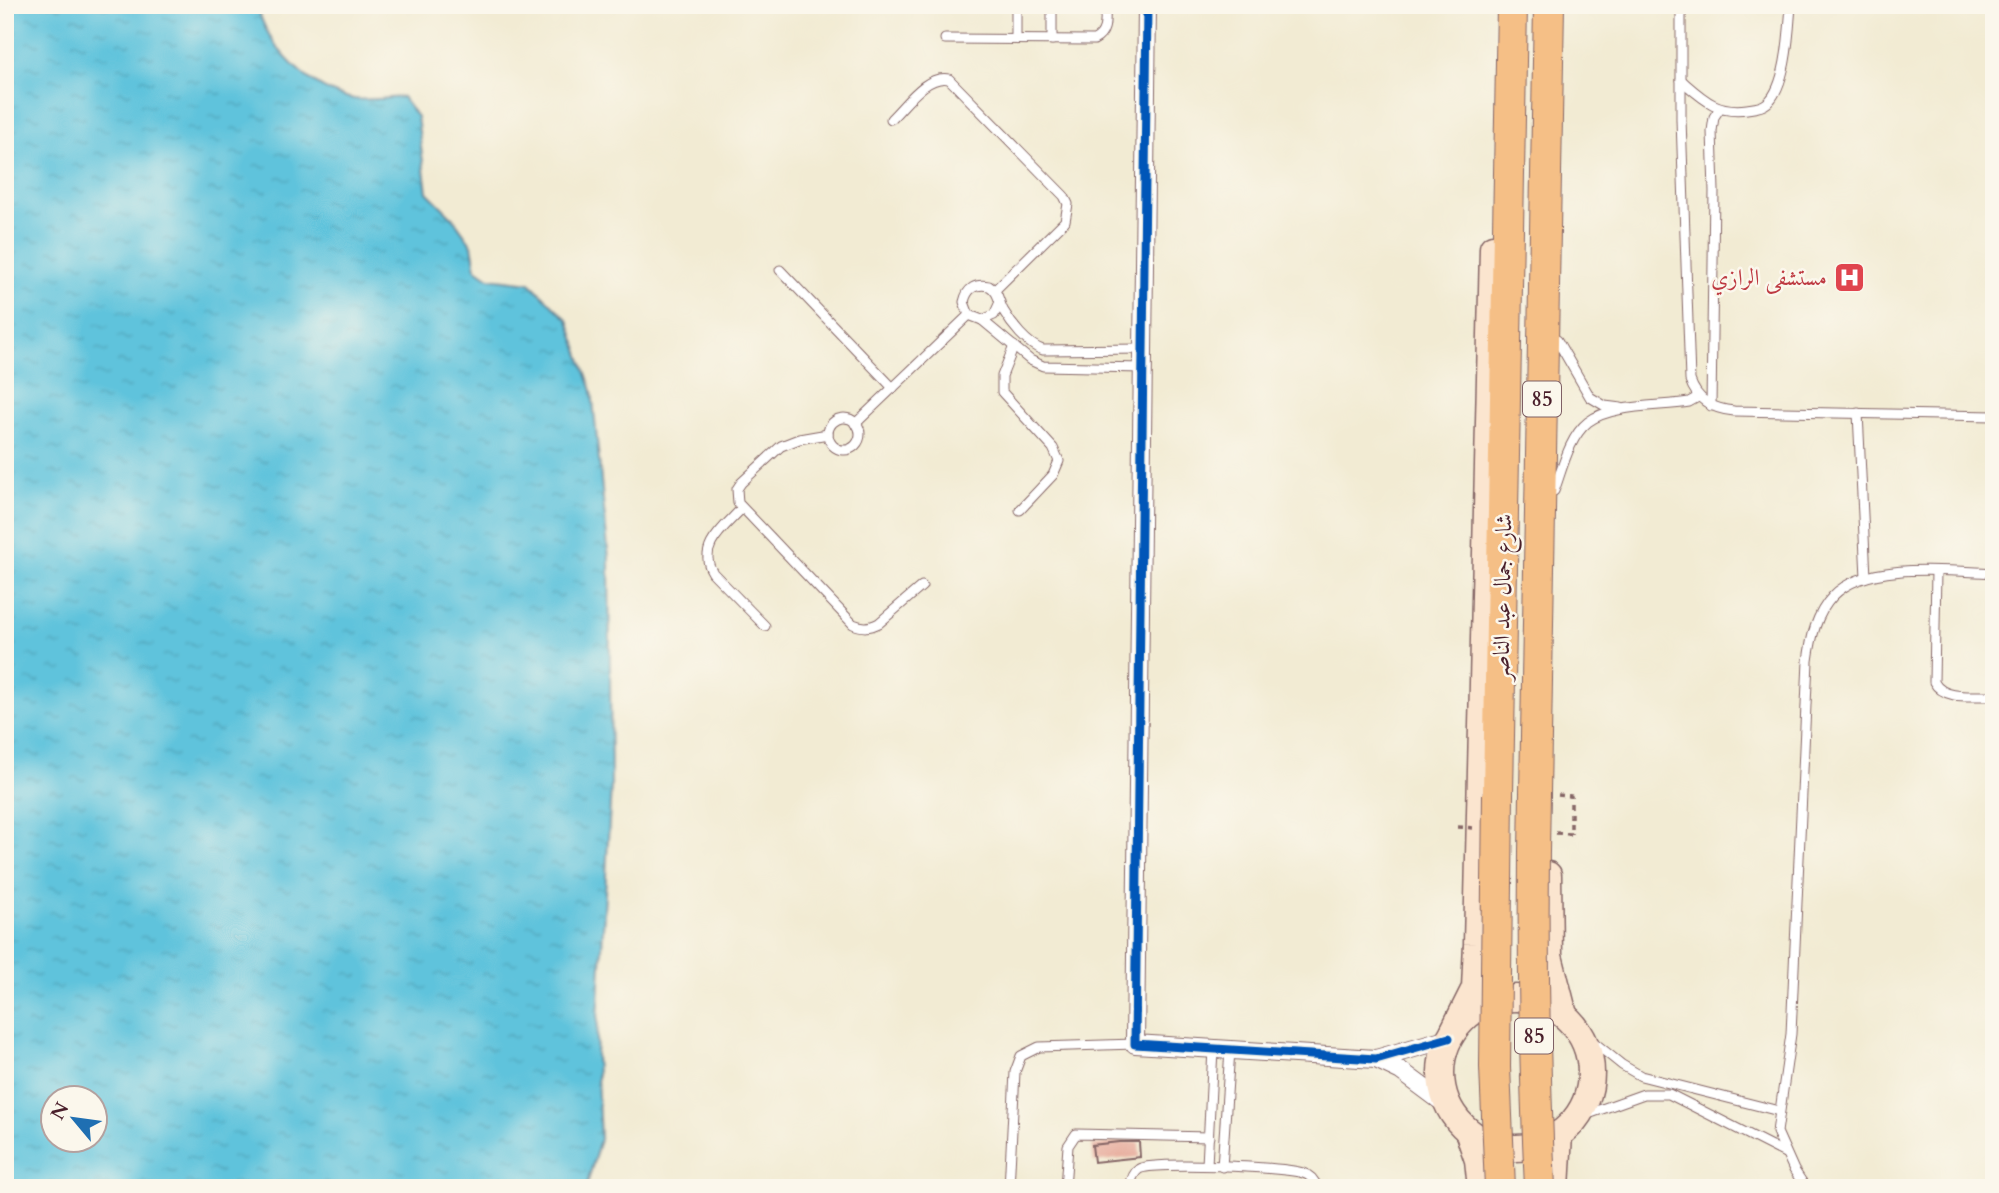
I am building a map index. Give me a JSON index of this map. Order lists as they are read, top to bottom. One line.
{"streets":{"highway":["85","شارع جمال عبد الناصر"]},"places":{"hospital":["مستشفى الرازي"]},"north":"top left"}
